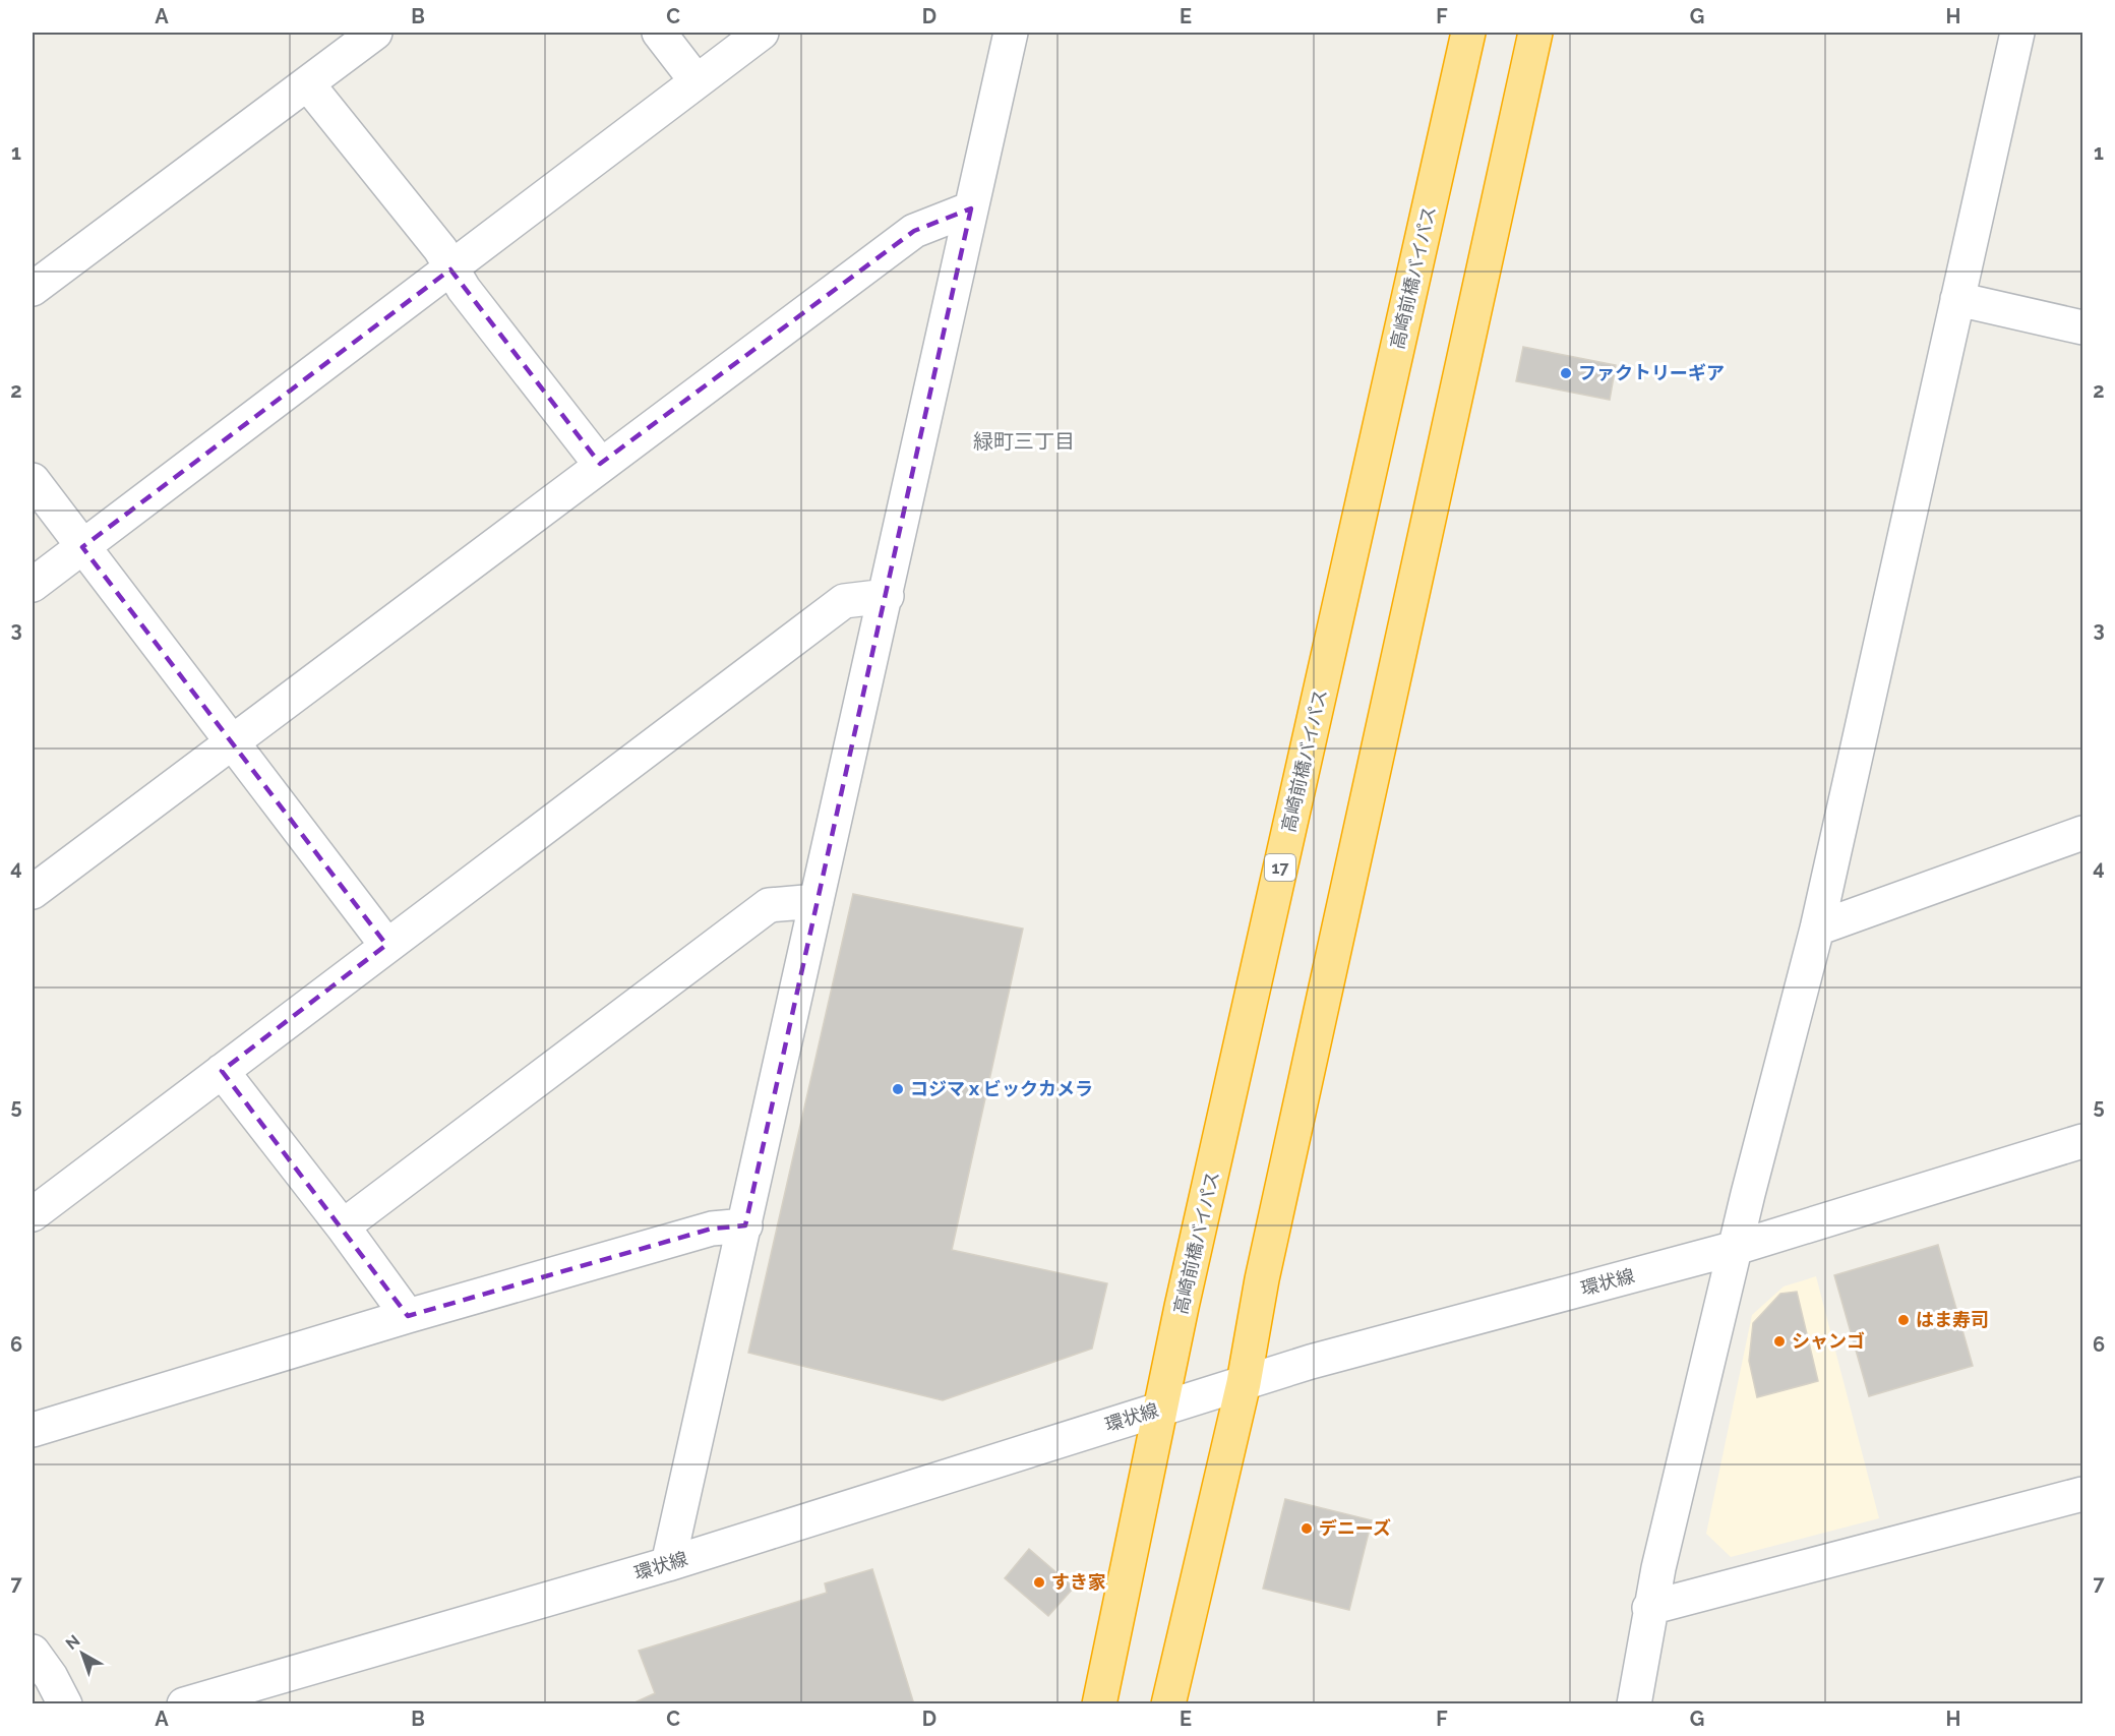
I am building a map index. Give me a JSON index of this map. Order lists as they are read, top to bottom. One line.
{"streets":{"highway":["高崎前橋バイパス","17"],"street":["環状線"]},"crossings":[["高崎前橋バイパス","環状線"]],"districts":["緑町三丁目"],"places":["ファクトリーギア","コジマｘビックカメラ","はま寿司","シャンゴ","デニーズ","すき家"],"north":"top left","grid":{"columns":["A","B","C","D","E","F","G","H"],"rows":["1","2","3","4","5","6","7"]}}
